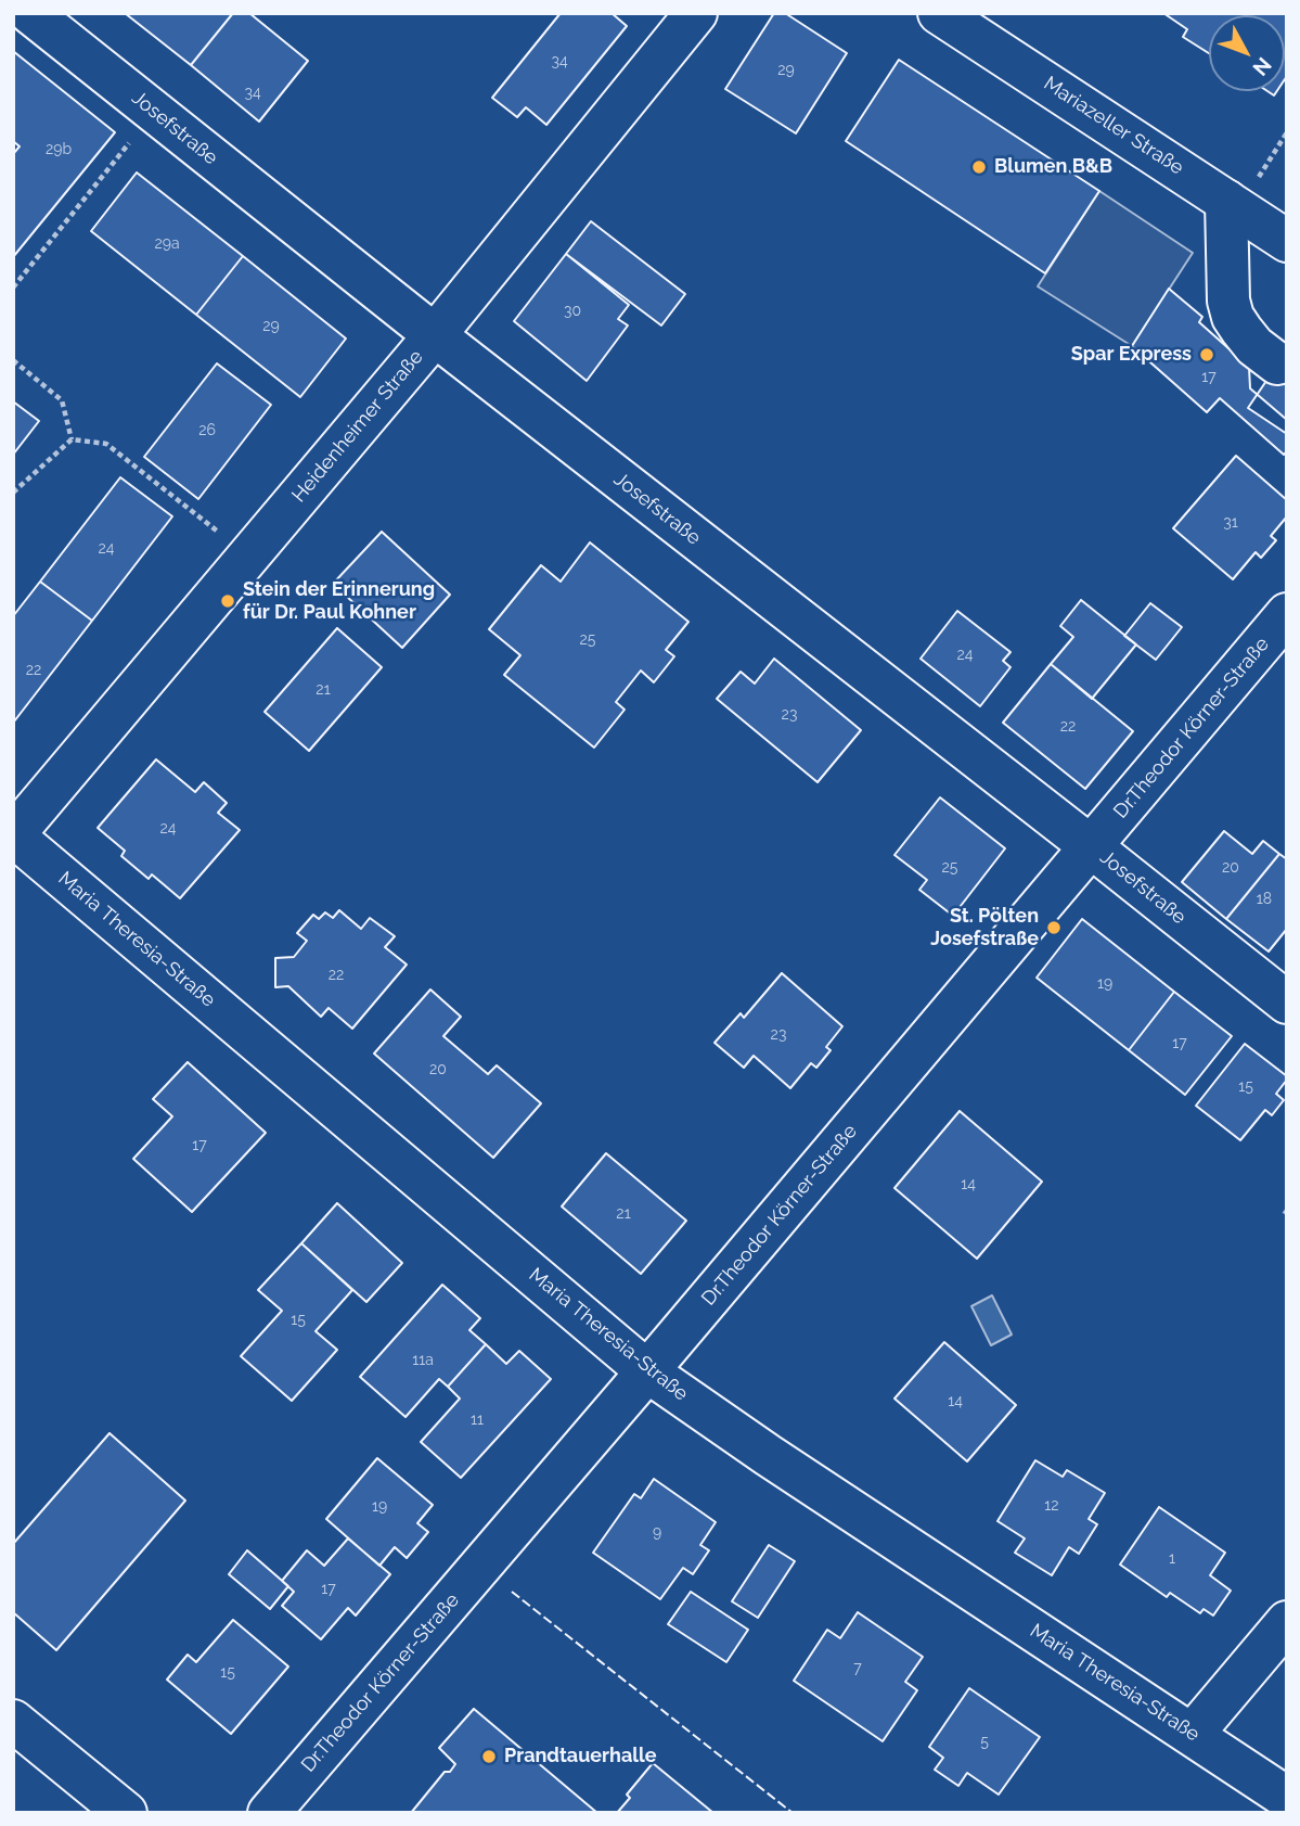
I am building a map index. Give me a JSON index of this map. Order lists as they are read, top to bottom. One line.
{"streets":{"street":["Mariazeller Straße","Josefstraße","Heidenheimer Straße","Dr.Theodor Körner-Straße","Maria Theresia-Straße"]},"crossings":[["Josefstraße","Heidenheimer Straße"],["Josefstraße","Dr.Theodor Körner-Straße"],["Heidenheimer Straße","Maria Theresia-Straße"],["Dr.Theodor Körner-Straße","Maria Theresia-Straße"]],"places":["Blumen B&B","Spar Express","Stein der Erinnerung für Dr. Paul Kohner","St. Pölten Josefstraße","Prandtauerhalle"],"house_numbers":["34","29","34","29b","29a","30","29","17","26","31","24","25","24","22","21","23","22","24","25","20","18","22","19","23","17","20","15","17","14","21","15","11a","14","11","12","19","9","1","17","7","15","5"],"north":"bottom right"}
